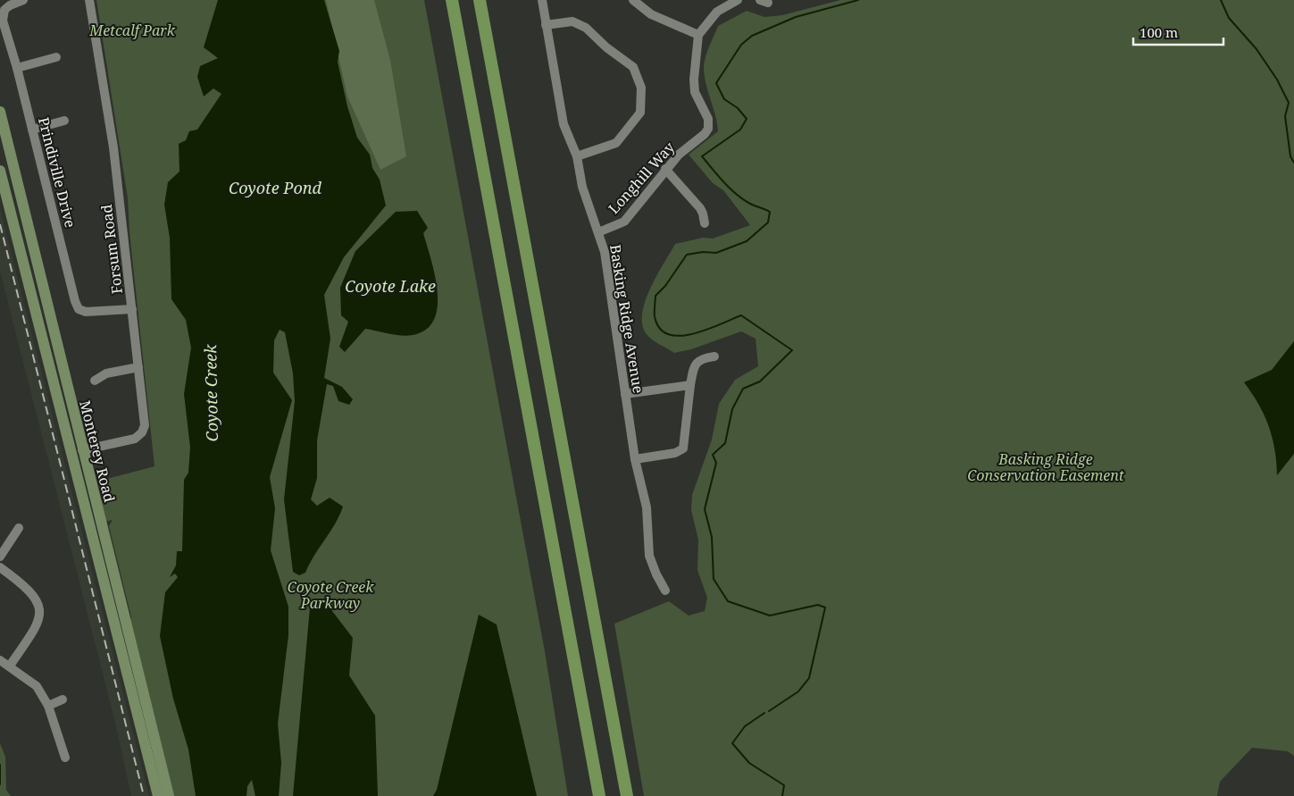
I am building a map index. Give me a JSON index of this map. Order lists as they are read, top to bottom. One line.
{"streets":{"main road":["Monterey Road"],"street":["Prindiville Drive","Longhill Way","Forsum Road","Basking Ridge Avenue"]},"crossings":[["Prindiville Drive","Forsum Road"],["Longhill Way","Basking Ridge Avenue"],["Forsum Road","Monterey Road"]],"water":["Coyote Pond","Coyote Lake","Coyote Creek"],"parks":["Metcalf Park","Basking Ridge Conservation Easement","Coyote Creek Parkway"],"scale_bar":"100 m"}
